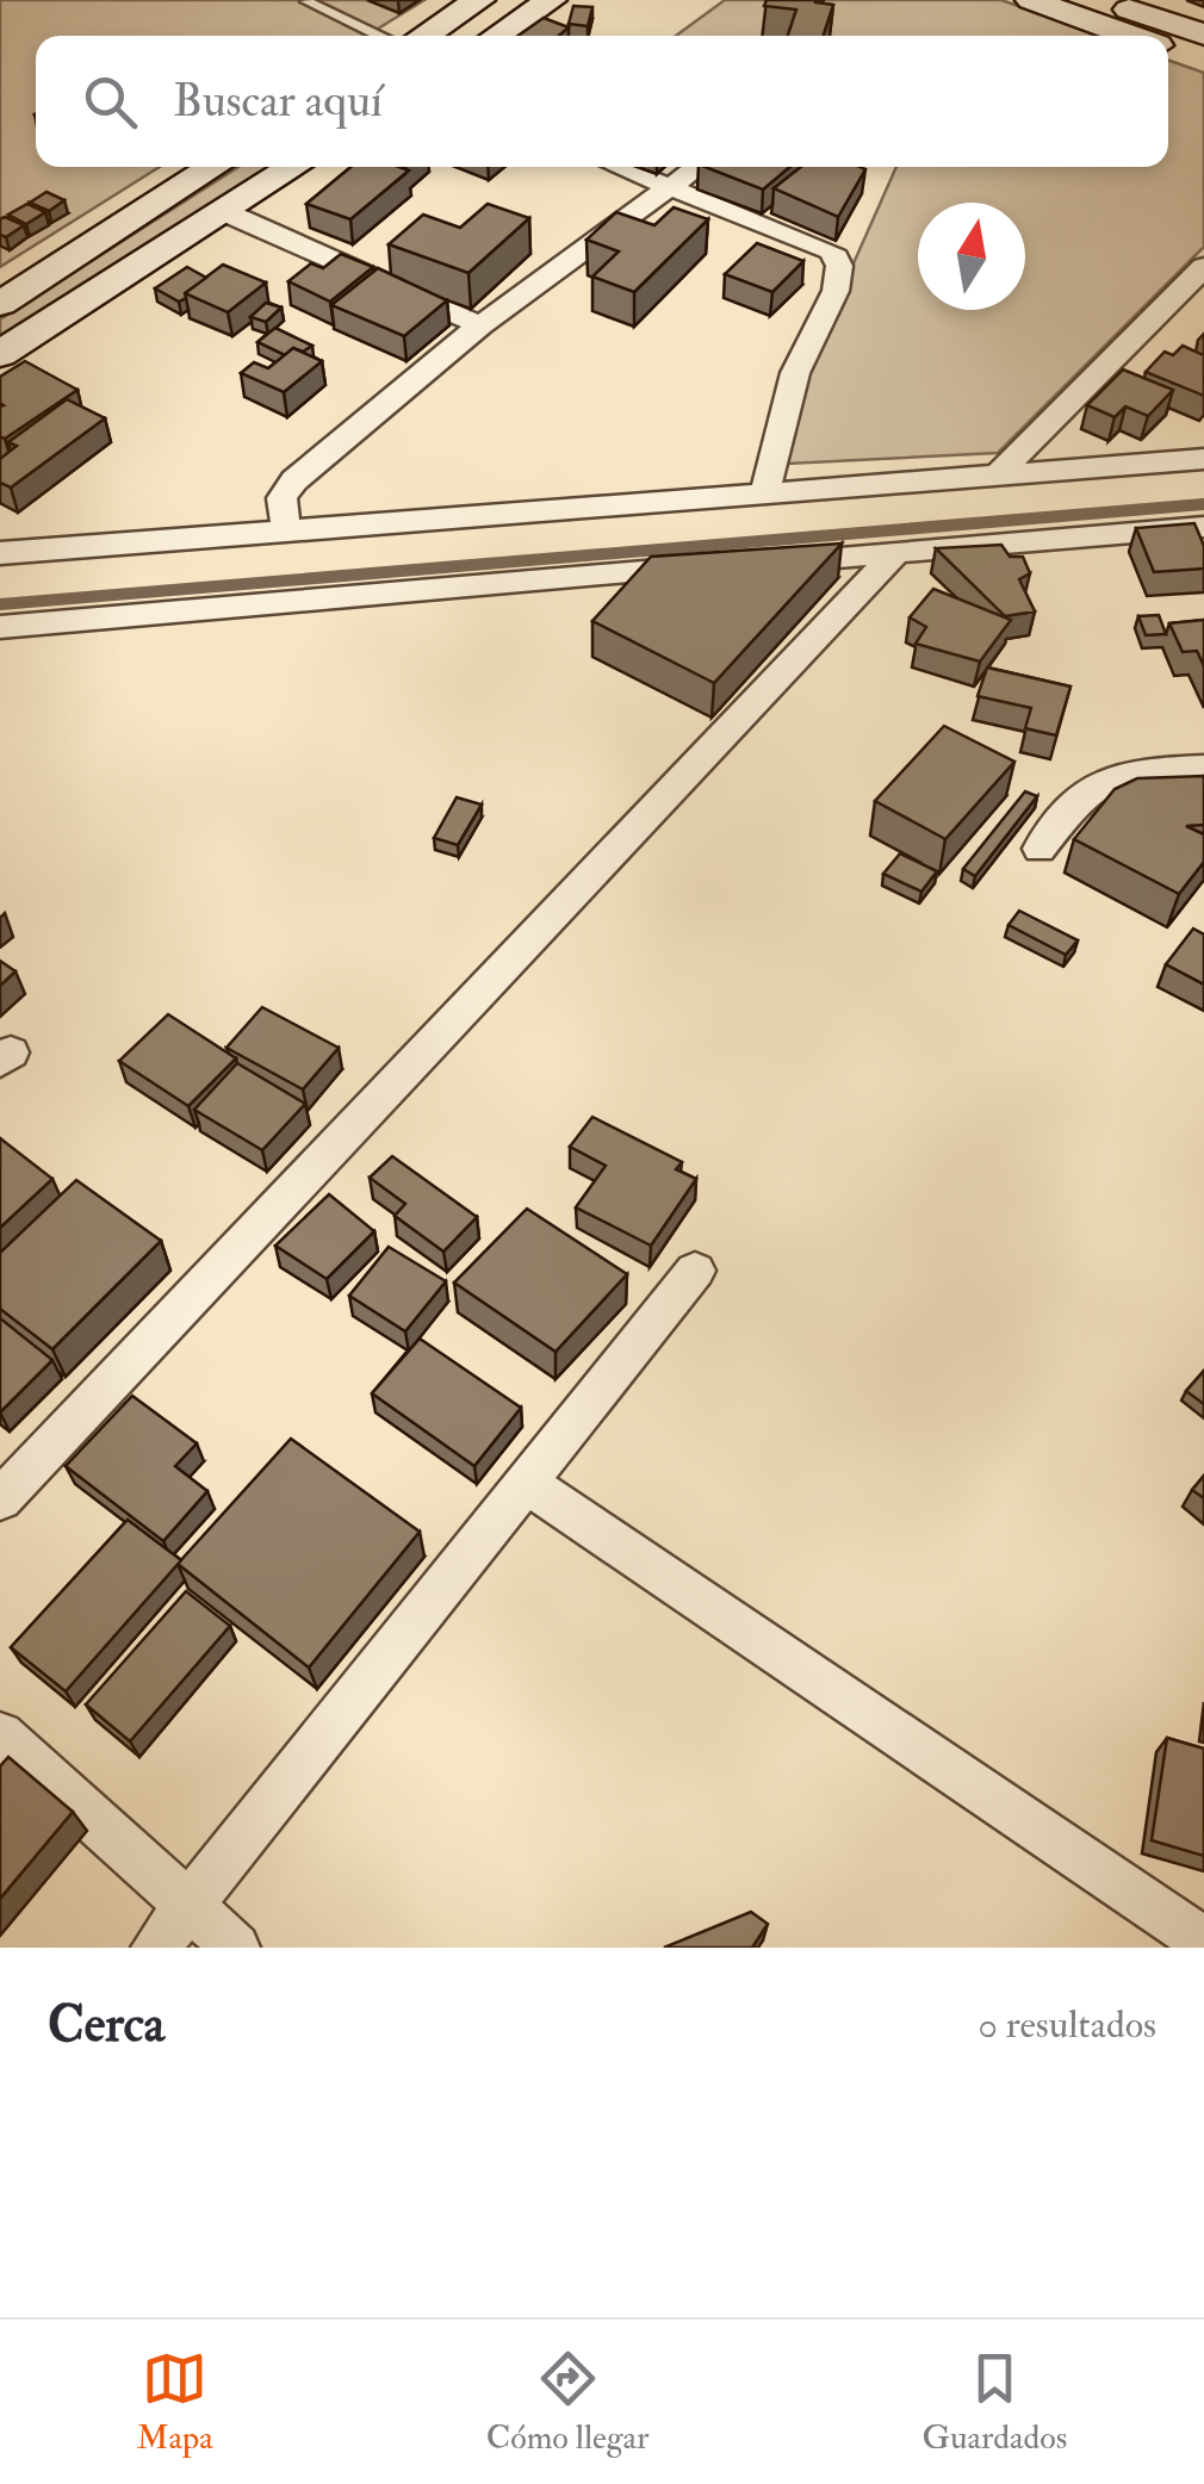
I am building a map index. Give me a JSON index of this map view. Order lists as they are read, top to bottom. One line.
{"north":"top","page":{"search":"Buscar aquí","heading":["Cerca","0 resultados"],"nav":["Mapa","Cómo llegar","Guardados"]}}
